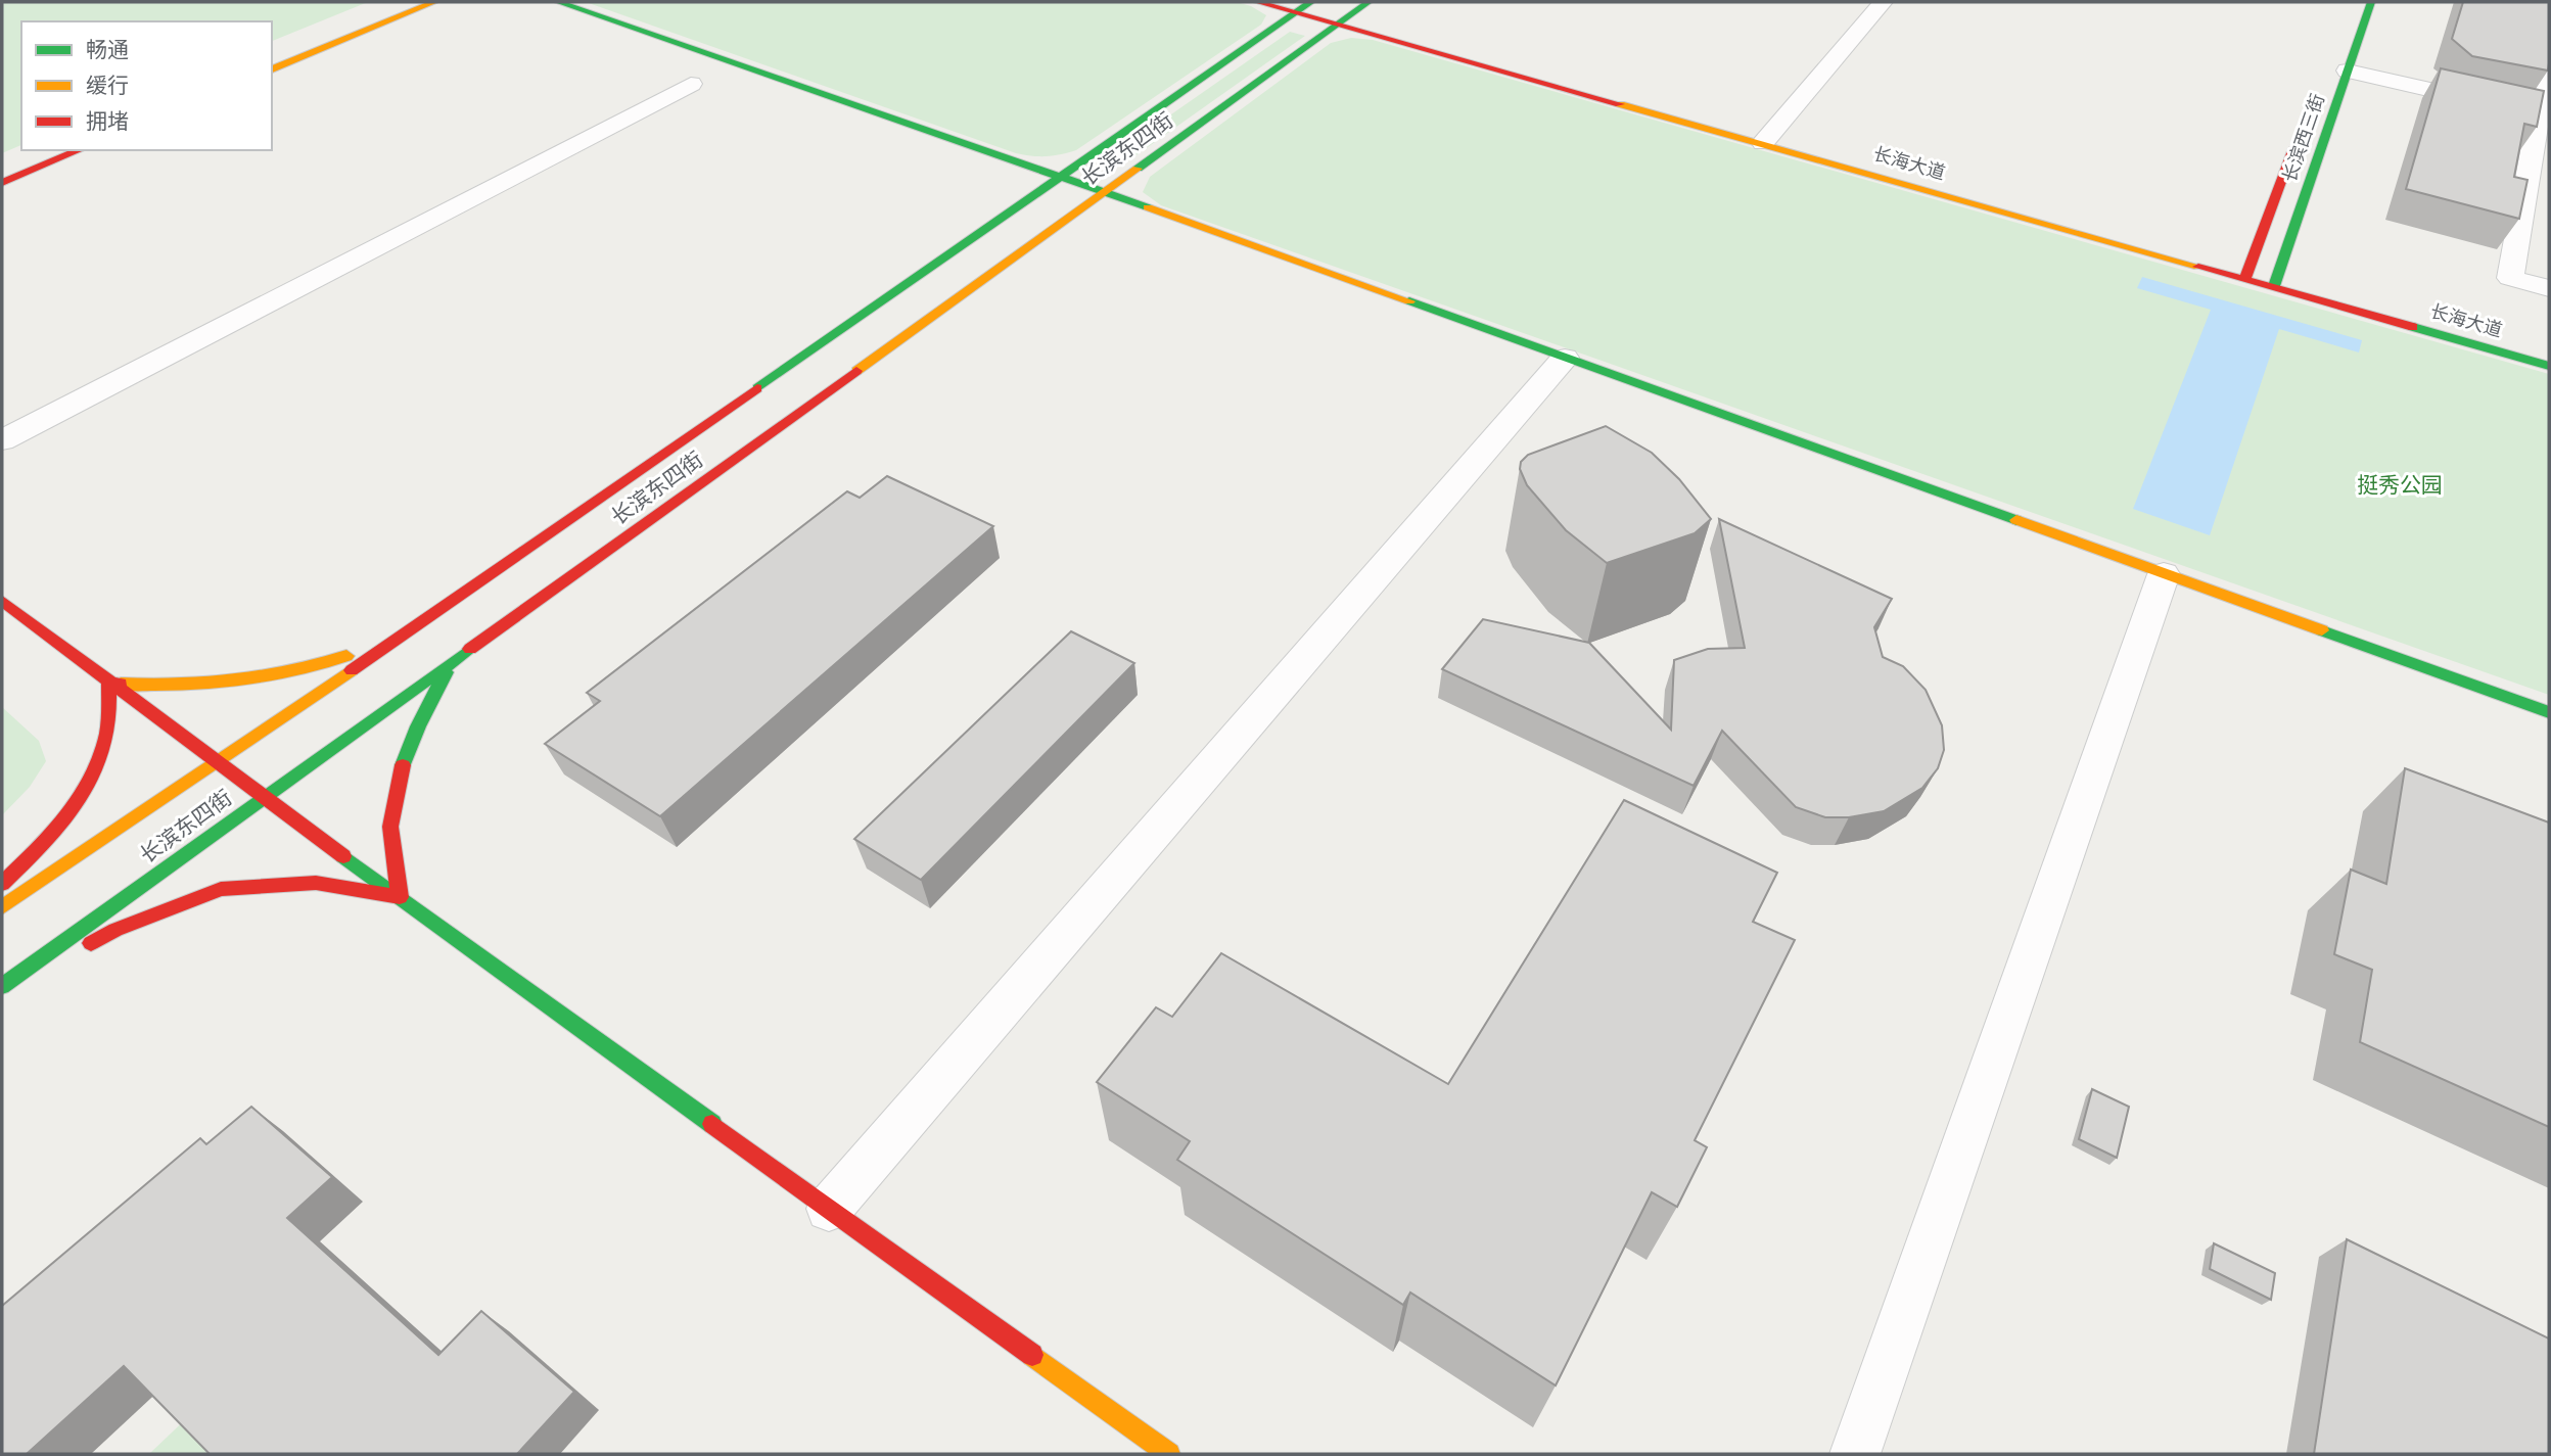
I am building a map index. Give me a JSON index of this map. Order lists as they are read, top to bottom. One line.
{"streets":{"street":["长滨西三街","长滨东四街","长海大道"]},"crossings":[["长滨西三街","长海大道"],["长滨东四街","长海大道"]],"parks":["挺秀公园"],"legend":["畅通","缓行","拥堵"]}
